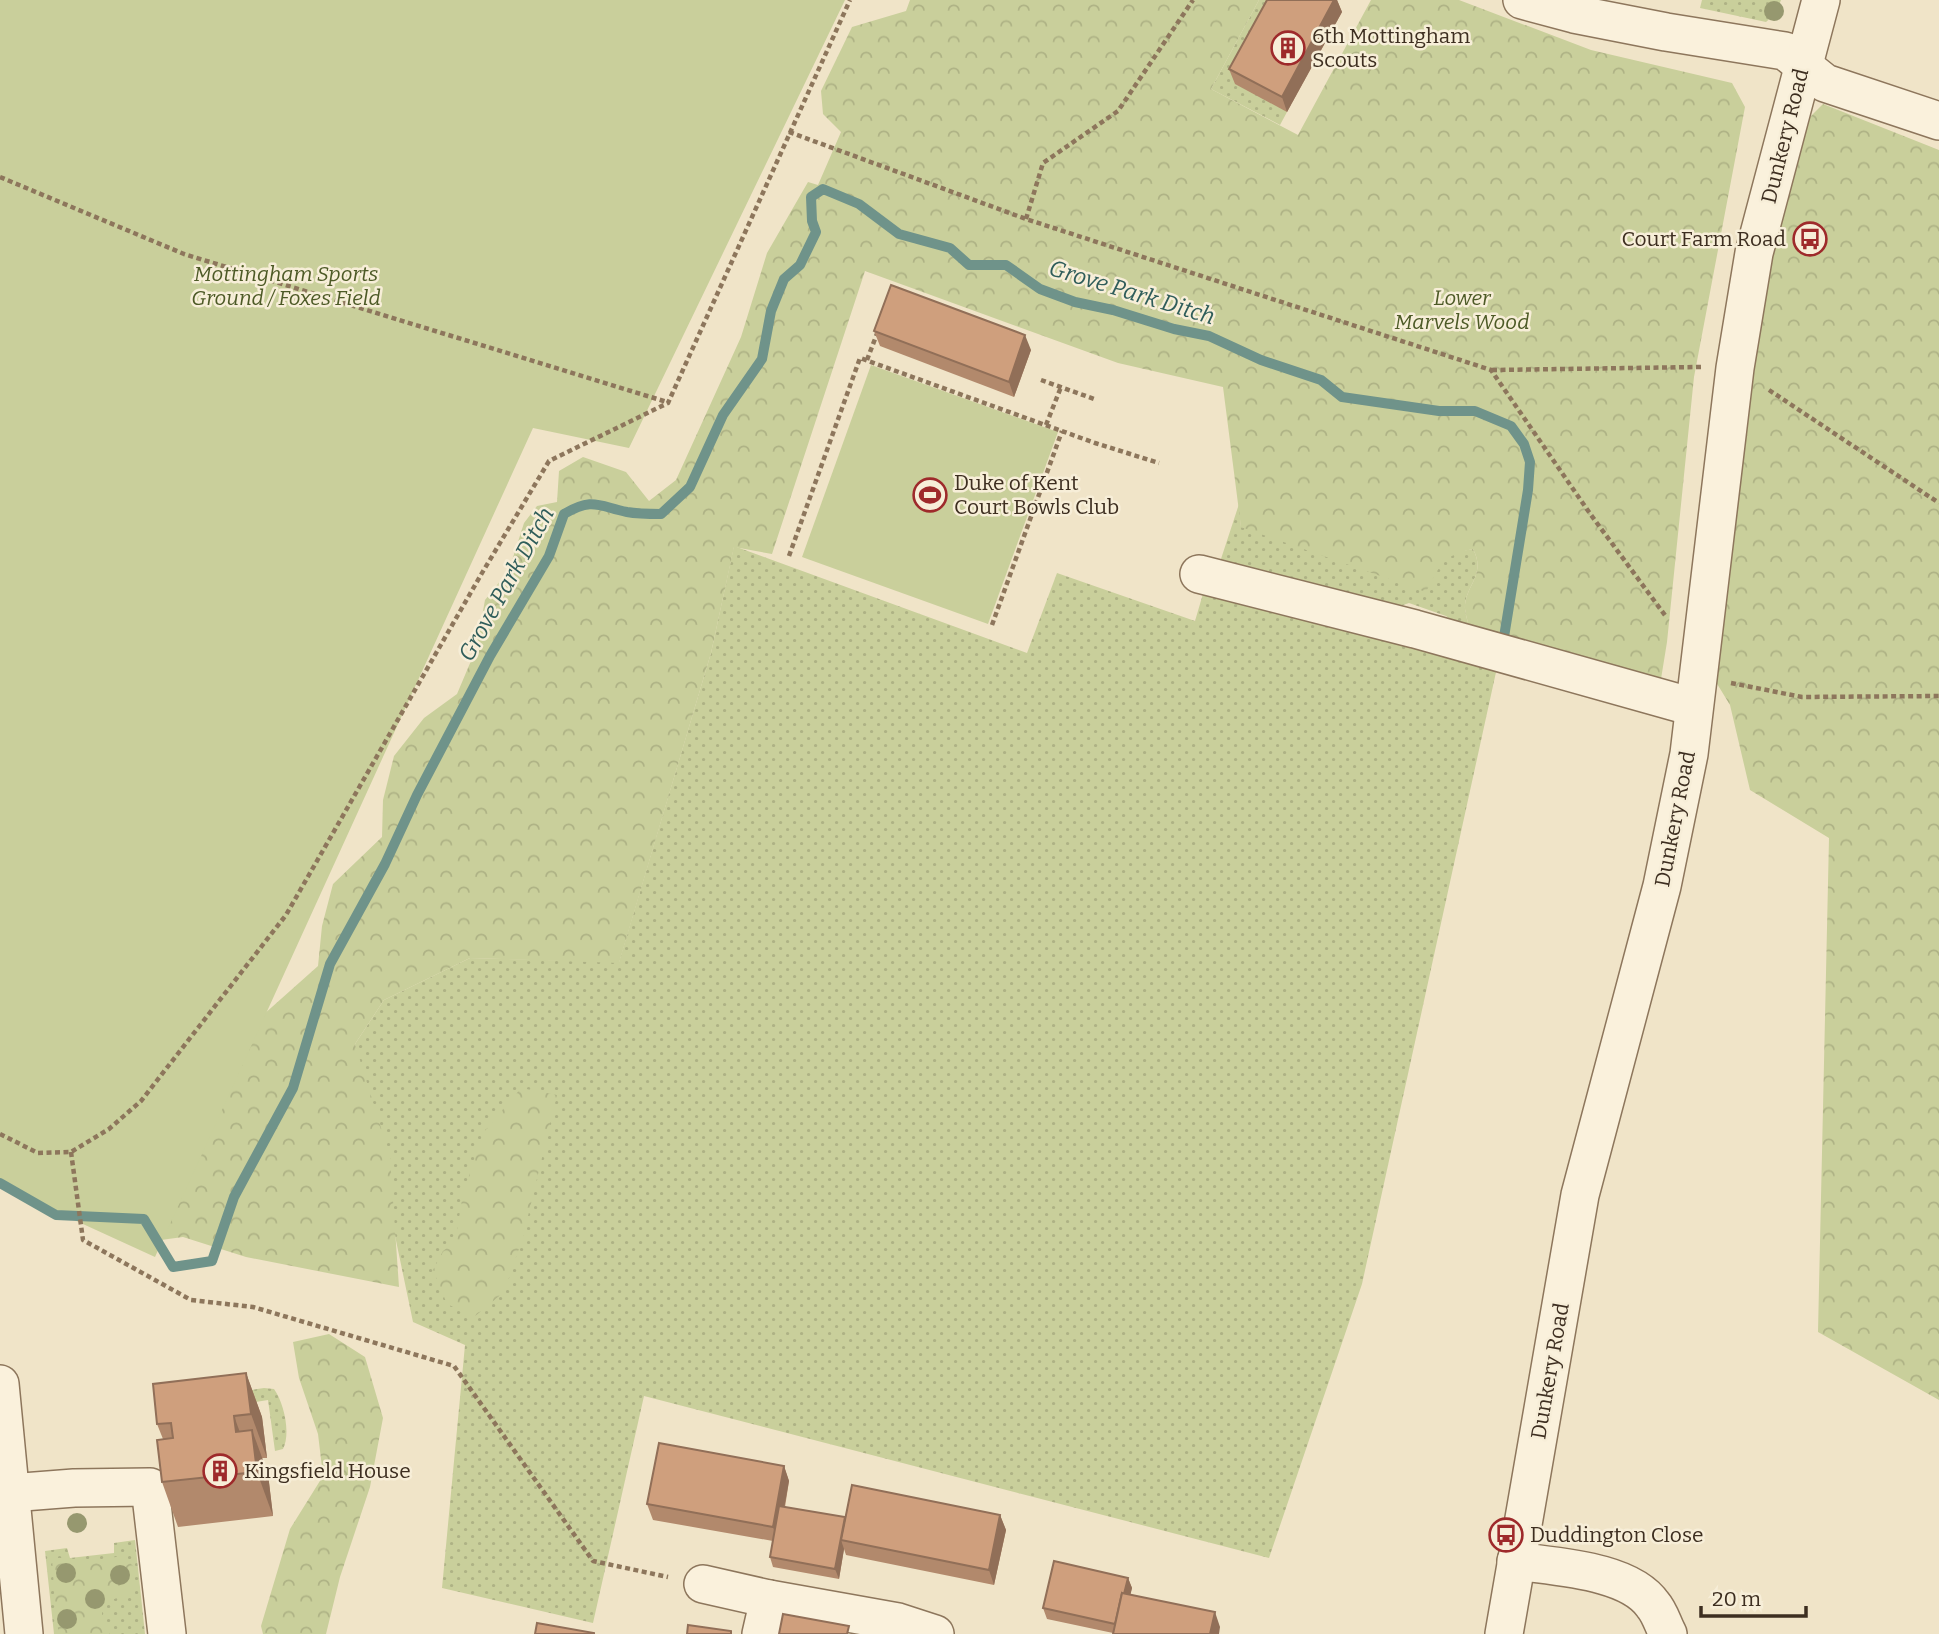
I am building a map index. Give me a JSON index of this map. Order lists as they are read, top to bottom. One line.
{"streets":{"street":["Dunkery Road"]},"water":["Grove Park Ditch"],"parks":["Mottingham Sports Ground / Foxes Field","Lower Marvels Wood"],"places":{"building":["6th Mottingham Scouts","Kingsfield House"],"bus stop":["Court Farm Road","Duddington Close"],"sports":["Duke of Kent Court Bowls Club"]},"scale_bar":"20 m"}
